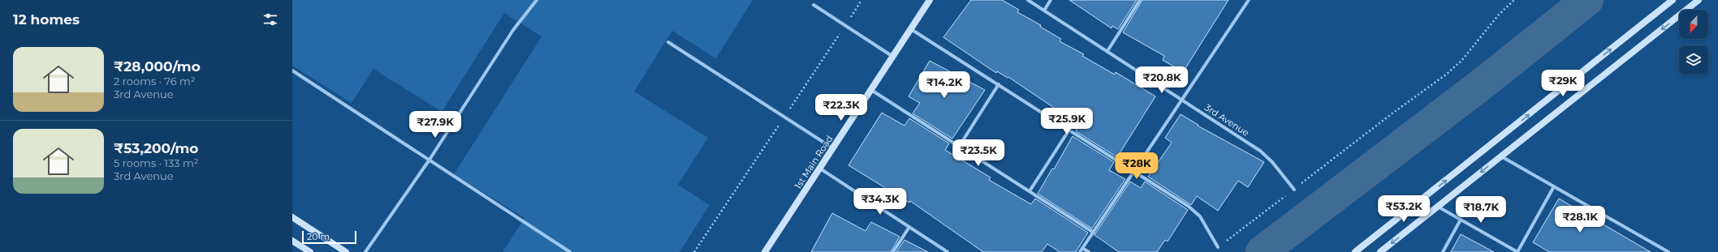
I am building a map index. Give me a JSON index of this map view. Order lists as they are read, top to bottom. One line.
{"streets":{"street":["3rd Avenue","1st Main Road"]},"scale_bar":"20 m","north":"bottom","page":{"heading":"12 homes","list":[{"name":"₹28,000/mo","note":"2 rooms · 76 m² · 3rd Avenue"},{"name":"₹53,200/mo","note":"5 rooms · 133 m² · 3rd Avenue"}],"price":["₹20.8K","₹29K","₹14.2K","₹22.3K","₹25.9K","₹27.9K","₹23.5K","₹28K","₹34.3K","₹53.2K","₹18.7K","₹28.1K"],"scale":"20 m"}}
